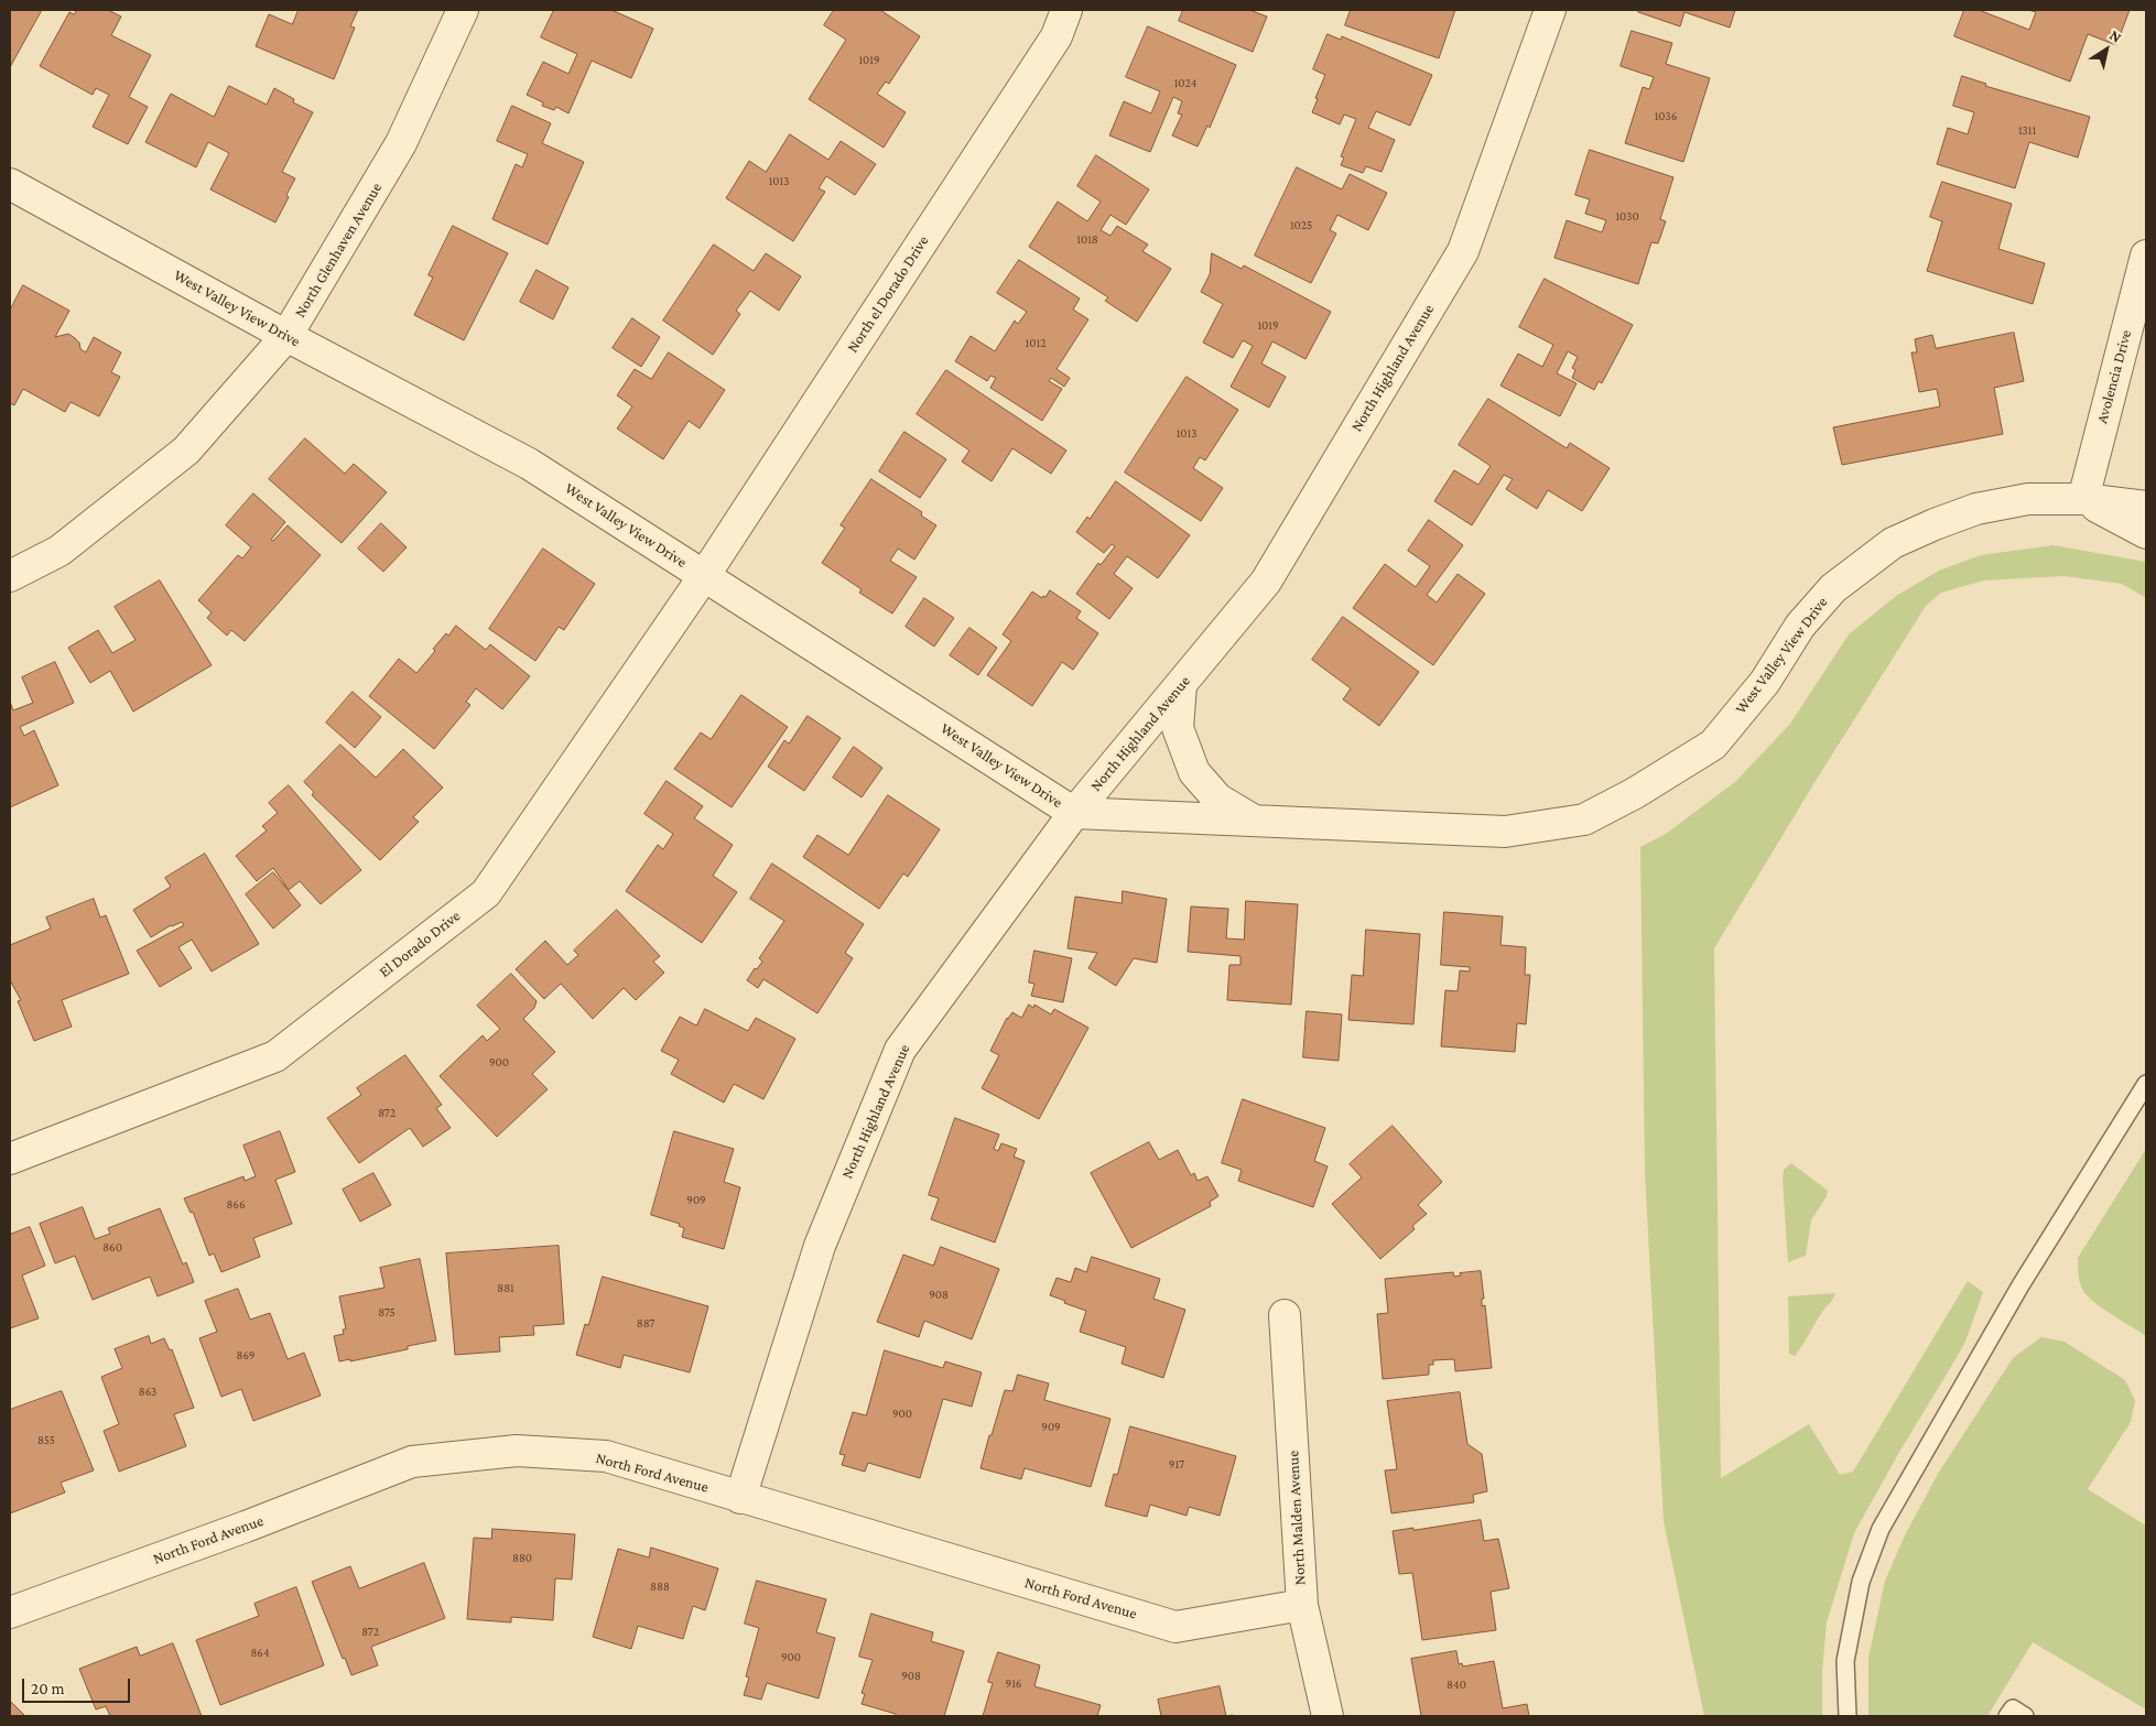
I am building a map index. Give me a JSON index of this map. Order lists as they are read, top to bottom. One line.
{"streets":{"street":["North Glenhaven Avenue","North el Dorado Drive","West Valley View Drive","North Highland Avenue","Avolencia Drive","El Dorado Drive","North Ford Avenue","North Malden Avenue"]},"crossings":[["North Glenhaven Avenue","West Valley View Drive"],["North el Dorado Drive","West Valley View Drive"],["North el Dorado Drive","El Dorado Drive"],["West Valley View Drive","North Highland Avenue"],["West Valley View Drive","Avolencia Drive"],["West Valley View Drive","El Dorado Drive"],["North Highland Avenue","North Ford Avenue"],["North Ford Avenue","North Malden Avenue"]],"house_numbers":["1019","1024","1036","1311","1013","1030","1025","1018","1019","1012","1013","900","872","909","866","860","881","908","875","887","869","863","900","909","855","917","880","888","872","864","900","908","916","840"],"scale_bar":"20 m","north":"top right"}
